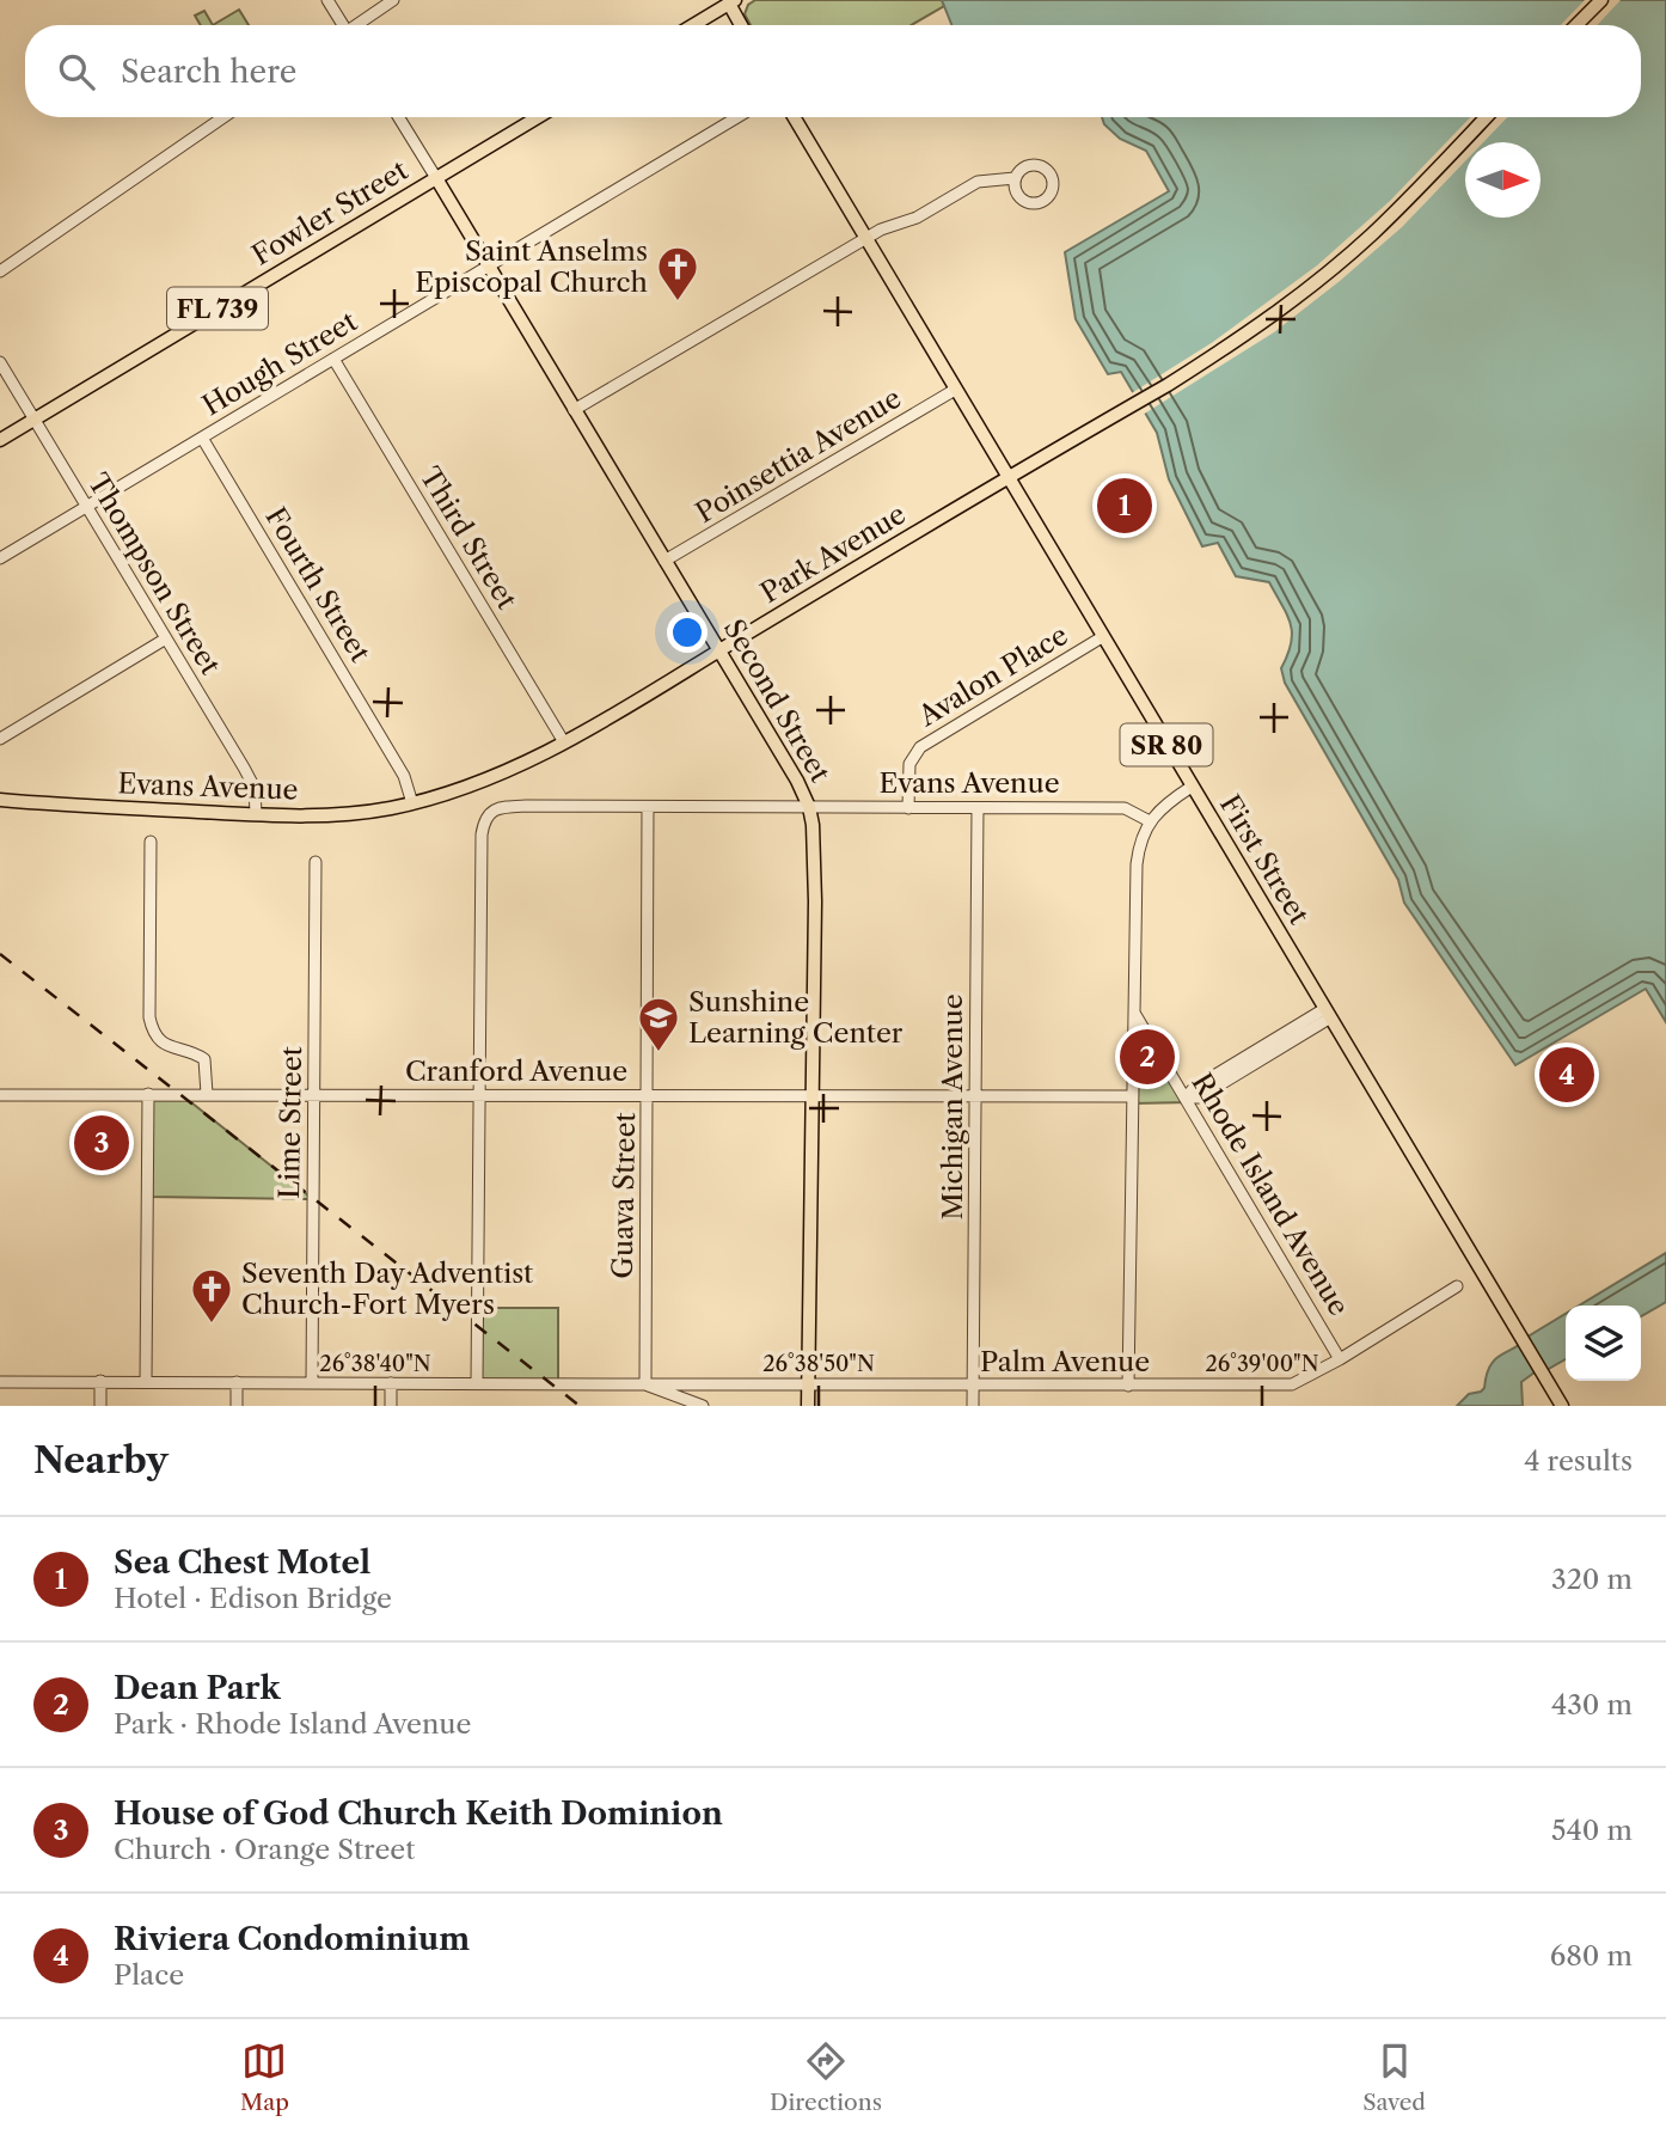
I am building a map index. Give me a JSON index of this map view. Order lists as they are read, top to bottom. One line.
{"streets":{"main road":["Fowler Street","FL 739","Park Avenue","Second Street","SR 80","Evans Avenue","First Street"],"street":["Hough Street","Poinsettia Avenue","Third Street","Thompson Street","Fourth Street","Avalon Place","Cranford Avenue","Michigan Avenue","Lime Street","Rhode Island Avenue","Guava Street","Palm Avenue"]},"crossings":[["Fowler Street","Thompson Street"],["Fowler Street","Second Street"],["Hough Street","Third Street"],["Hough Street","Thompson Street"],["Hough Street","Fourth Street"],["Hough Street","Second Street"],["Poinsettia Avenue","Second Street"],["Poinsettia Avenue","First Street"],["Third Street","Park Avenue"],["Park Avenue","Fourth Street"],["Park Avenue","Second Street"],["Park Avenue","Evans Avenue"],["Park Avenue","First Street"],["Thompson Street","Evans Avenue"],["Fourth Street","Evans Avenue"],["Avalon Place","Evans Avenue"],["Avalon Place","First Street"],["Second Street","Evans Avenue"],["Second Street","Cranford Avenue"],["Second Street","Palm Avenue"],["Evans Avenue","Cranford Avenue"],["Evans Avenue","Michigan Avenue"],["Evans Avenue","Guava Street"],["Cranford Avenue","Michigan Avenue"],["Cranford Avenue","Lime Street"],["Cranford Avenue","Guava Street"],["Michigan Avenue","Palm Avenue"],["Lime Street","Palm Avenue"],["Rhode Island Avenue","Palm Avenue"],["Guava Street","Palm Avenue"]],"places":{"church":["Saint Anselms Episcopal Church","Seventh Day Adventist Church-Fort Myers"],"school or university":["Sunshine Learning Center"]},"north":"right","page":{"search":"Search here","pins":["1","2","4","3"],"heading":["Nearby","4 results"],"list":[{"mark":"1","name":"Sea Chest Motel","note":"Hotel · Edison Bridge","value":"320 m"},{"mark":"2","name":"Dean Park","note":"Park · Rhode Island Avenue","value":"430 m"},{"mark":"3","name":"House of God Church Keith Dominion","note":"Church · Orange Street","value":"540 m"},{"mark":"4","name":"Riviera Condominium","note":"Place","value":"680 m"}],"nav":["Map","Directions","Saved"]},"coordinates":["26°38'40\"N","26°38'50\"N","26°39'00\"N"]}
